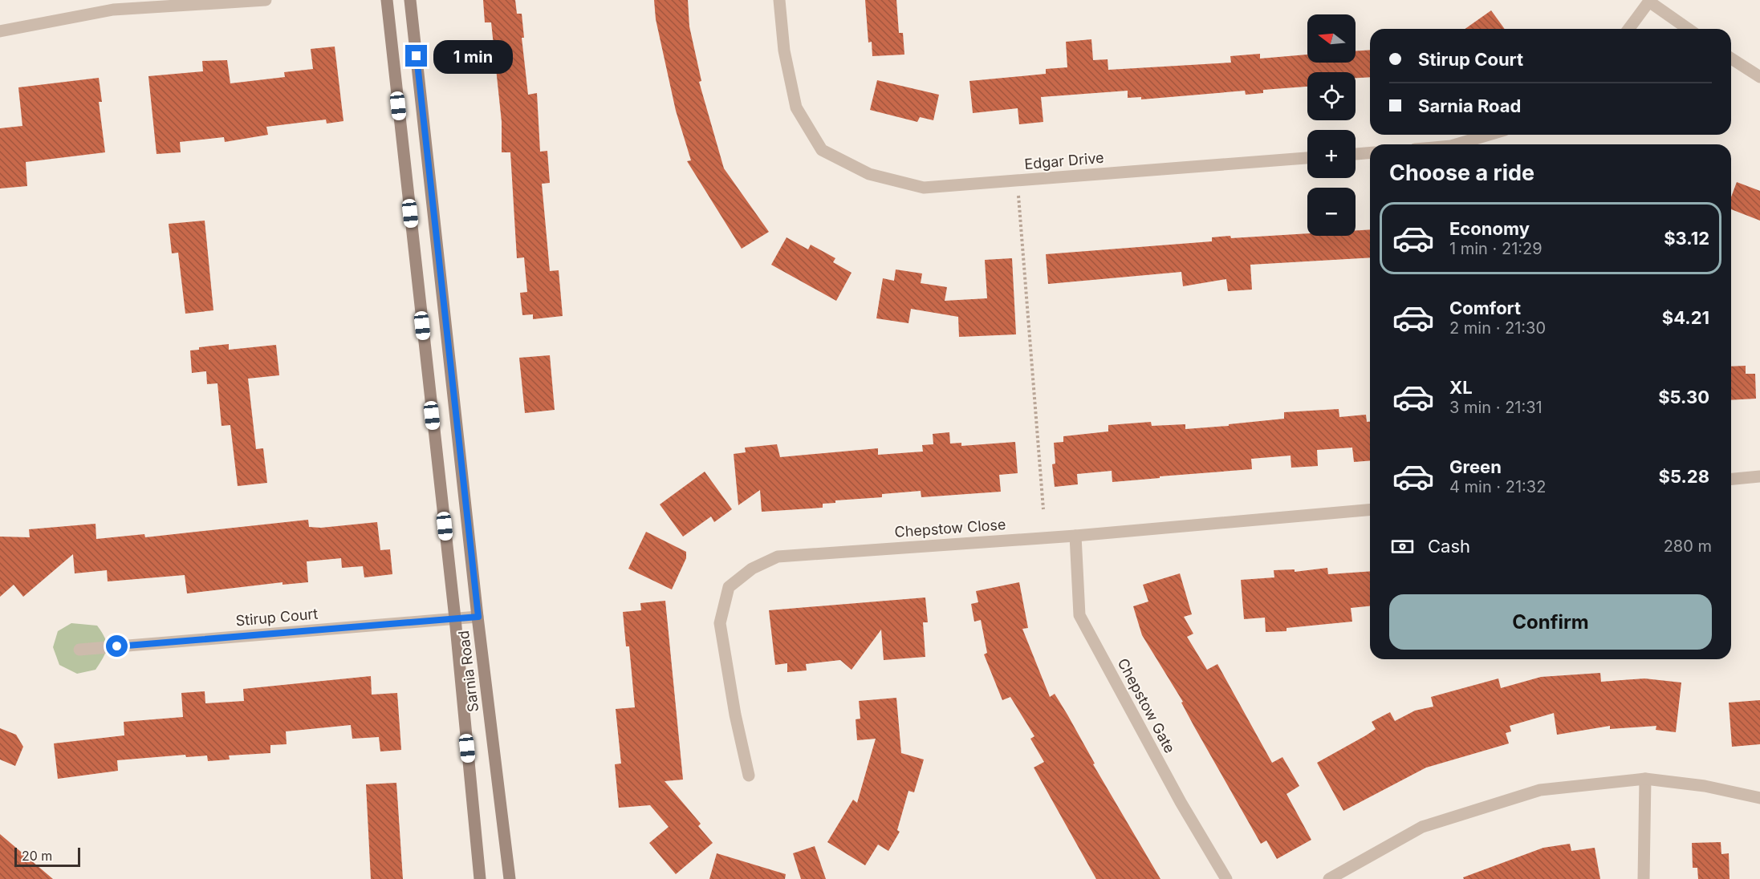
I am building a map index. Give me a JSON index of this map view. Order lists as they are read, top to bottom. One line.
{"streets":{"main road":["Sarnia Road"],"street":["Edgar Drive","Chepstow Close","Stirup Court","Chepstow Gate"]},"crossings":[["Chepstow Close","Chepstow Gate"],["Stirup Court","Sarnia Road"]],"scale_bar":"20 m","north":"left","page":{"map_buttons":["+","−"],"banner":["Stirup Court","Sarnia Road"],"bubble":"1 min","heading":"Choose a ride","list":[{"name":"Economy","note":"1 min · 21:29","value":"$3.12"},{"name":"Comfort","note":"2 min · 21:30","value":"$4.21"},{"name":"XL","note":"3 min · 21:31","value":"$5.30"},{"name":"Green","note":"4 min · 21:32","value":"$5.28"}],"pay":["Cash","280 m"],"buttons":"Confirm","scale":"20 m"}}
